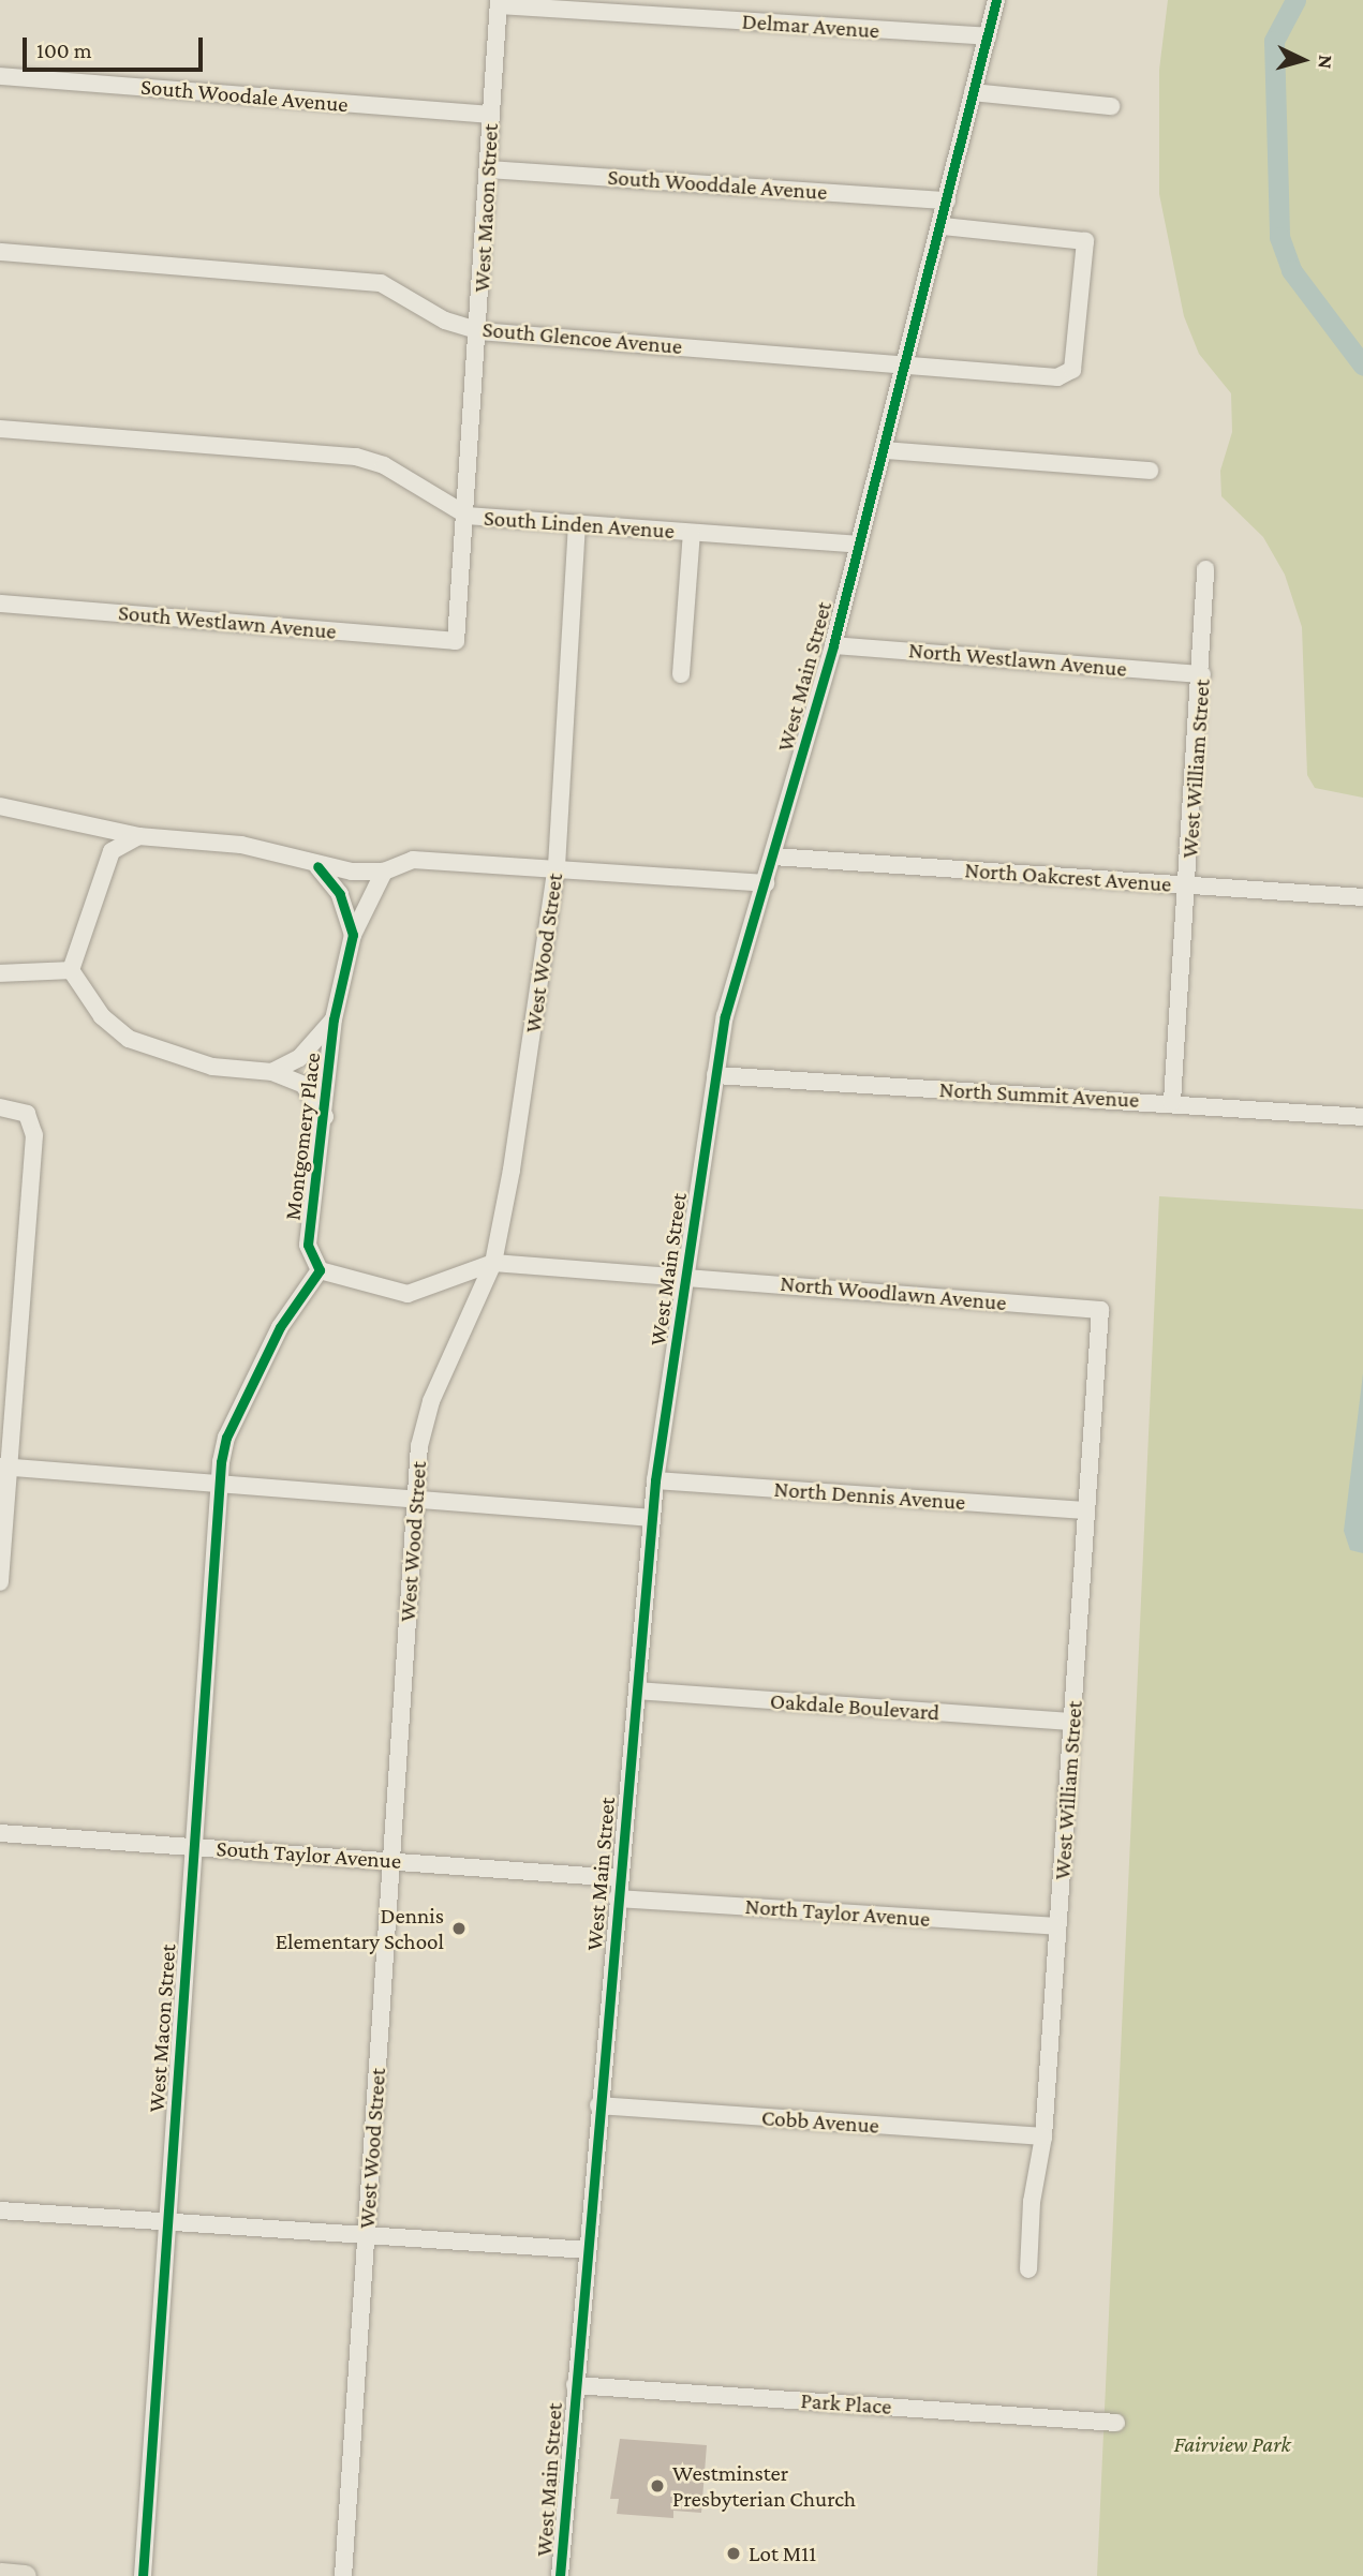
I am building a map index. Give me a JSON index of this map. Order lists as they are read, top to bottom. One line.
{"streets":{"street":["Delmar Avenue","South Woodale Avenue","South Wooddale Avenue","West Macon Street","South Glencoe Avenue","South Linden Avenue","South Westlawn Avenue","North Westlawn Avenue","West Main Street","West William Street","North Oakcrest Avenue","West Wood Street","North Summit Avenue","Montgomery Place","North Woodlawn Avenue","North Dennis Avenue","Oakdale Boulevard","South Taylor Avenue","North Taylor Avenue","Cobb Avenue","Park Place"]},"crossings":[["Delmar Avenue","West Macon Street"],["Delmar Avenue","West Main Street"],["South Woodale Avenue","West Macon Street"],["South Wooddale Avenue","West Macon Street"],["South Wooddale Avenue","West Main Street"],["West Macon Street","South Glencoe Avenue"],["West Macon Street","South Linden Avenue"],["West Macon Street","South Westlawn Avenue"],["West Macon Street","South Taylor Avenue"],["South Glencoe Avenue","West Main Street"],["South Linden Avenue","West Main Street"],["South Linden Avenue","West Wood Street"],["North Westlawn Avenue","West Main Street"],["North Westlawn Avenue","West William Street"],["West Main Street","North Oakcrest Avenue"],["West Main Street","North Summit Avenue"],["West Main Street","North Woodlawn Avenue"],["West Main Street","North Dennis Avenue"],["West Main Street","Oakdale Boulevard"],["West Main Street","South Taylor Avenue"],["West Main Street","North Taylor Avenue"],["West Main Street","Cobb Avenue"],["West Main Street","Park Place"],["West William Street","North Oakcrest Avenue"],["West William Street","North Summit Avenue"],["West William Street","North Woodlawn Avenue"],["West William Street","North Dennis Avenue"],["West William Street","Oakdale Boulevard"],["West William Street","North Taylor Avenue"],["West William Street","Cobb Avenue"],["West Wood Street","North Woodlawn Avenue"],["West Wood Street","South Taylor Avenue"]],"parks":["Fairview Park"],"places":["Dennis Elementary School","Westminster Presbyterian Church","Lot M11"],"scale_bar":"100 m","north":"right"}
